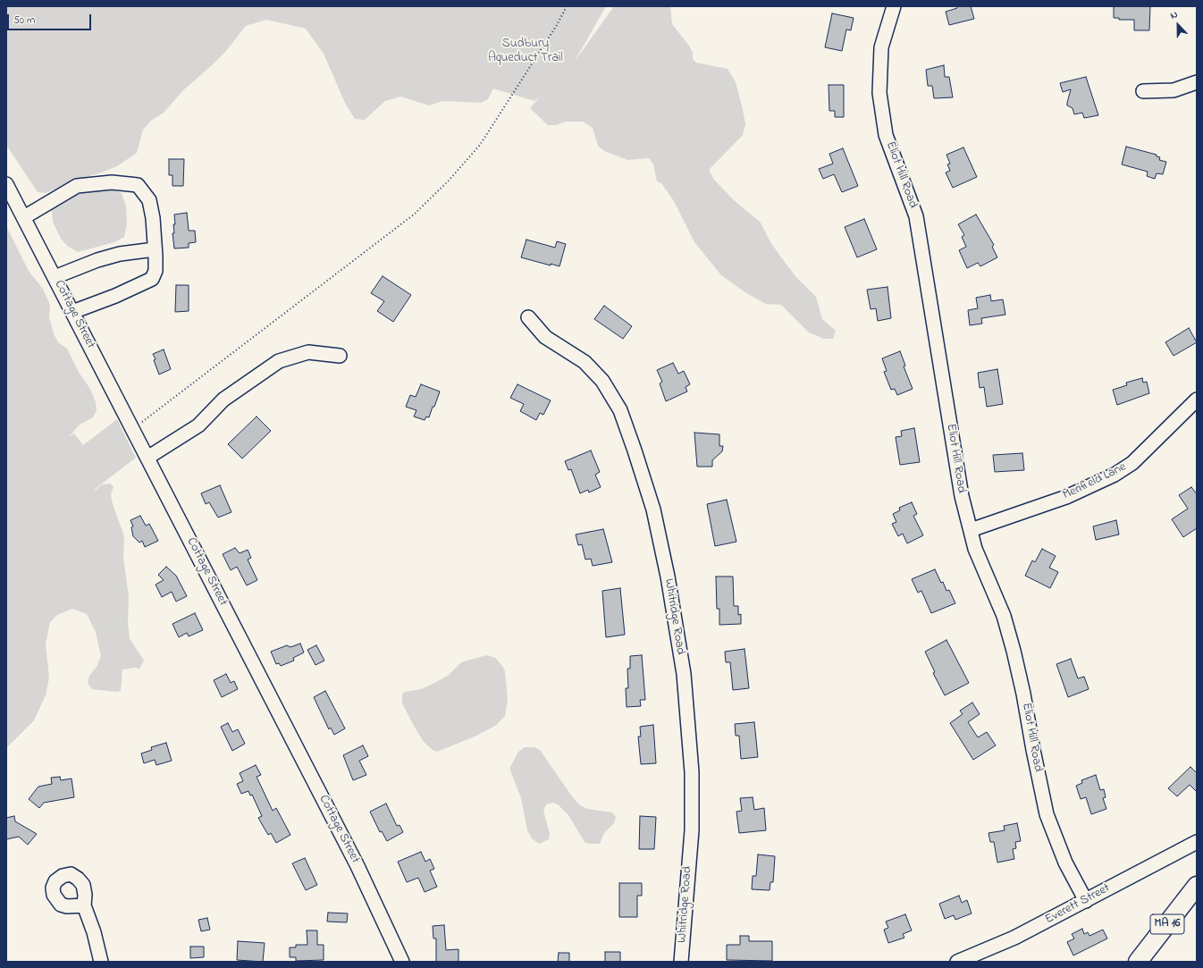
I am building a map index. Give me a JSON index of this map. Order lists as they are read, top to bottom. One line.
{"streets":{"main road":["MA 16"],"street":["Eliot Hill Road","Cottage Street","Merifield Lane","Whitridge Road","Everett Street"]},"crossings":[["Eliot Hill Road","Merifield Lane"],["Eliot Hill Road","Everett Street"]],"parks":["Sudbury Aqueduct Trail"],"scale_bar":"50 m","north":"top"}
